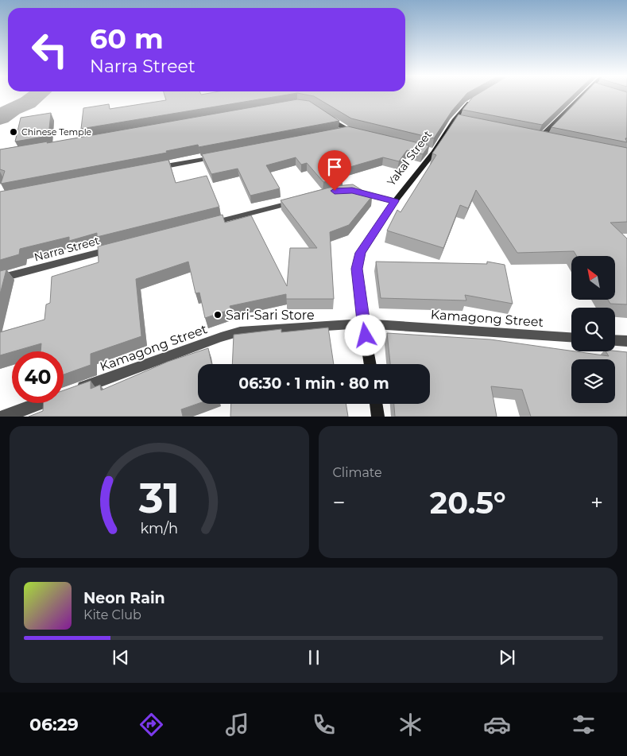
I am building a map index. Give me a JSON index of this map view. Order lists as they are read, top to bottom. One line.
{"streets":{"street":["Yakal Street","Narra Street","Kamagong Street"]},"crossings":[["Yakal Street","Kamagong Street"]],"places":["Chinese Temple","Sari-Sari Store"],"north":"top left","page":{"turn":["60 m","Narra Street"],"limit":"40","trip":"06:30 · 1 min · 80 m","tile":"Climate","heat":["−","20.5°","+"],"song":["Neon Rain","Kite Club"],"tabs":"06:29","gauge":["31","km/h"]}}
